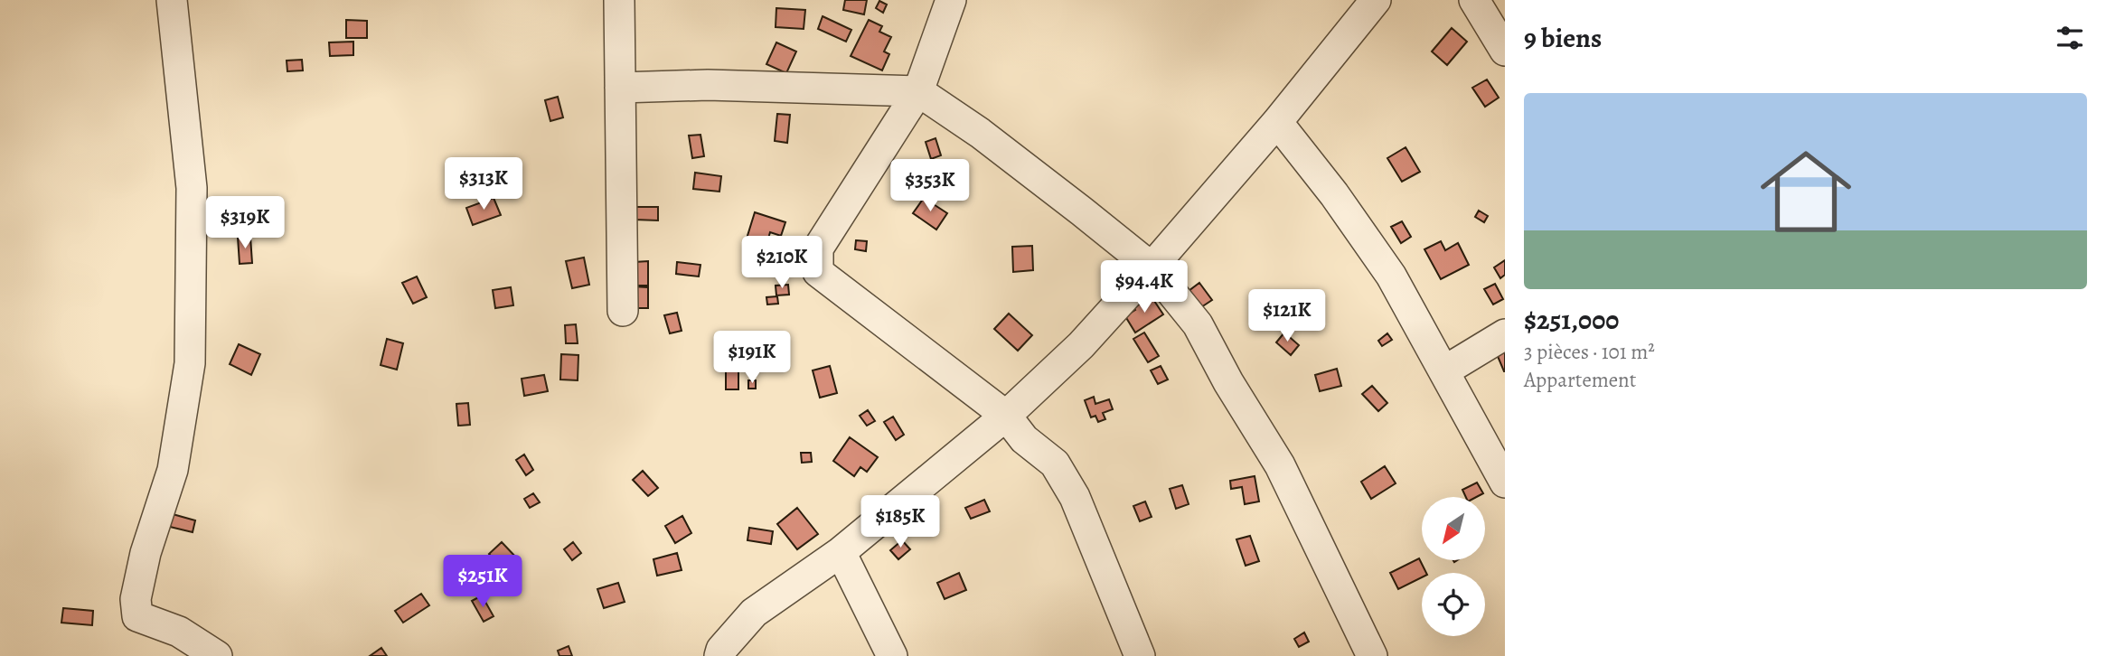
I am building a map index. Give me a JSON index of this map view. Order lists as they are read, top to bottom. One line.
{"north":"bottom left","page":{"heading":"9 biens","list":[{"name":"$251,000","note":"3 pièces · 101 m² · Appartement"}],"price":["$313K","$353K","$319K","$210K","$94.4K","$121K","$191K","$185K","$251K"]}}
